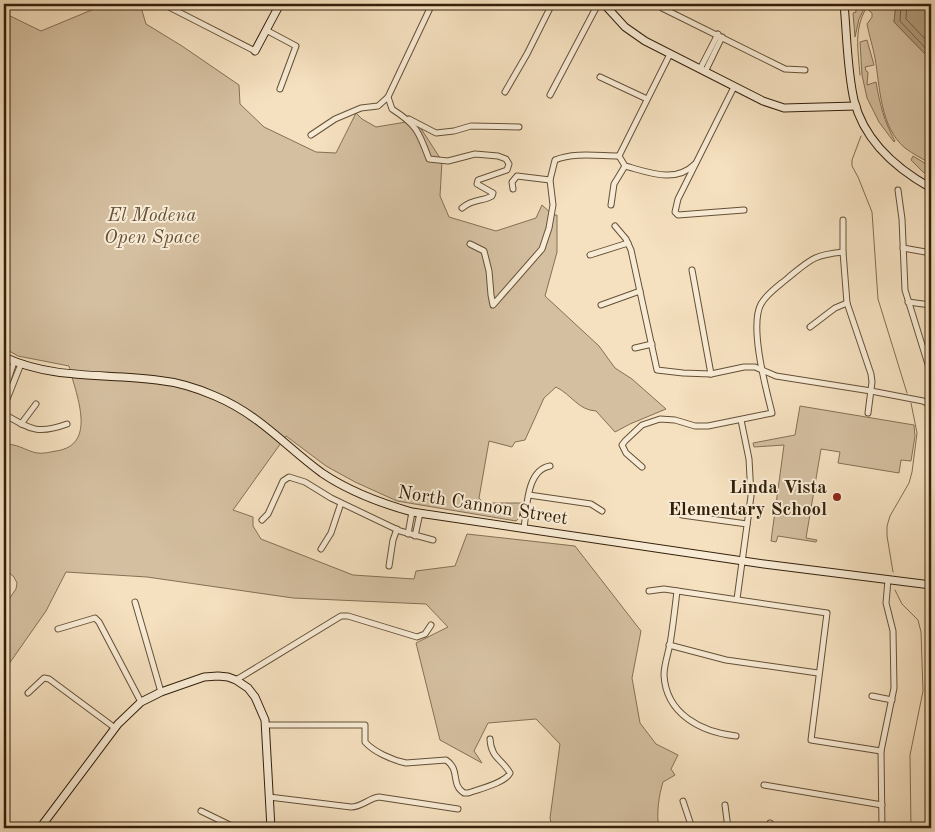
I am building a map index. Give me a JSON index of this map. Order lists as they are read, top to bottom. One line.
{"streets":{"main road":["North Cannon Street"]},"parks":["El Modena Open Space"],"places":["Linda Vista Elementary School"]}
